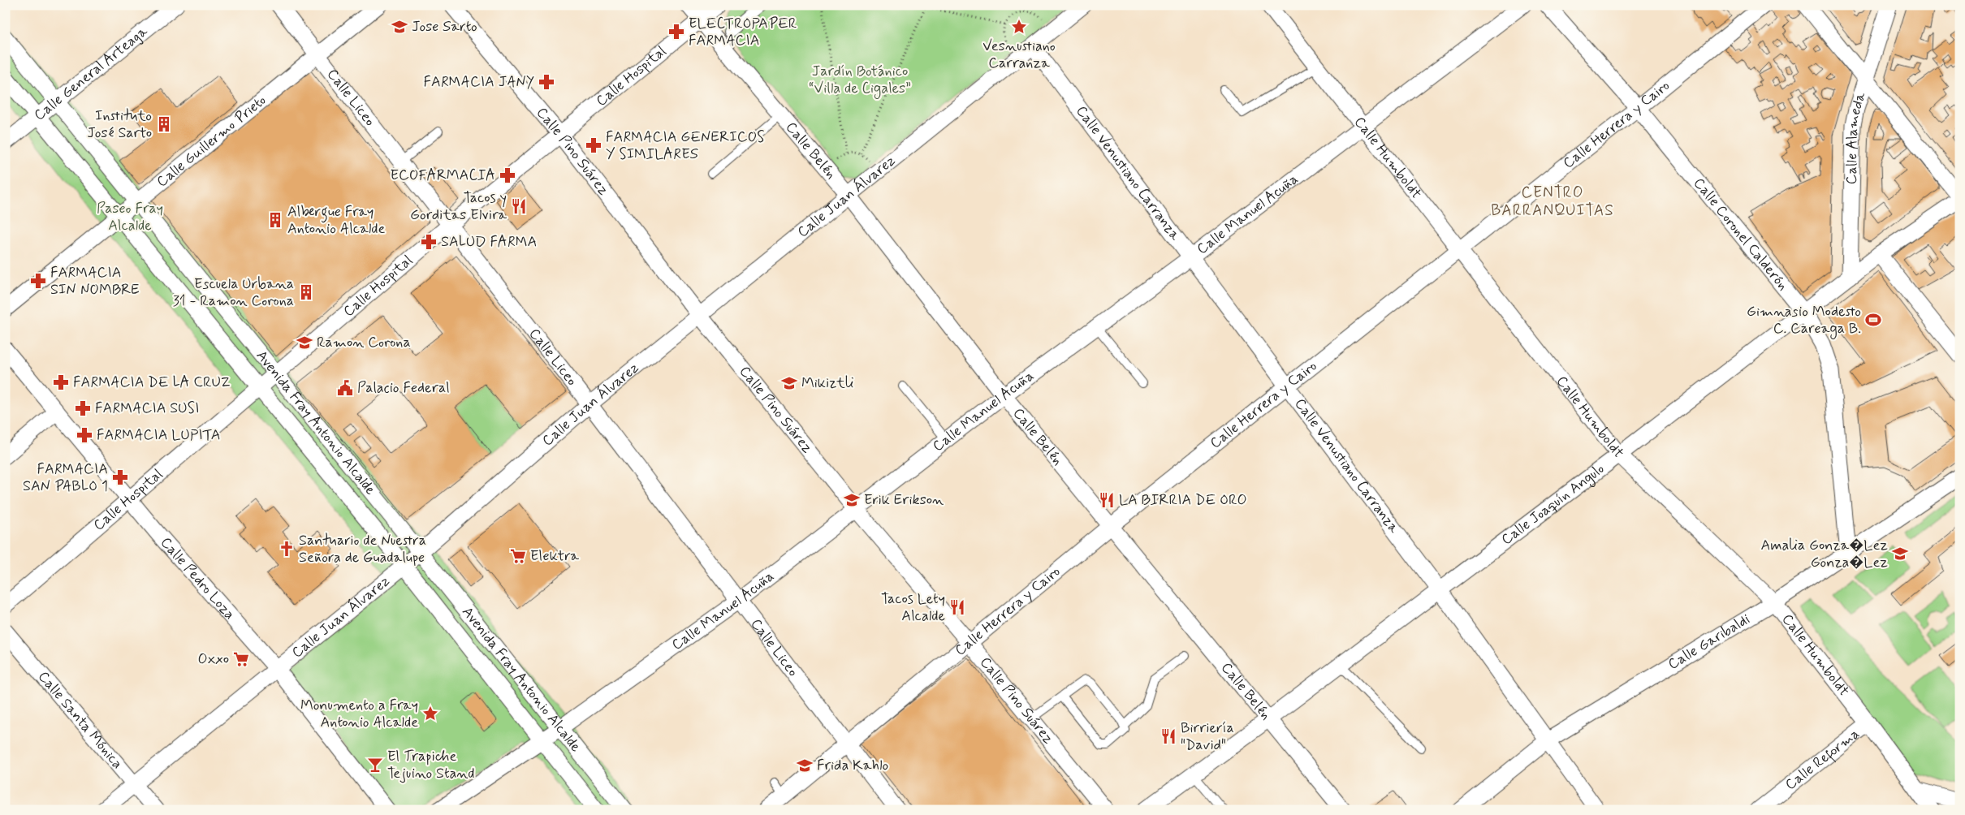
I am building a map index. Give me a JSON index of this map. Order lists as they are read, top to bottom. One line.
{"streets":{"street":["Calle General Arteaga","Calle Hospital","Calle Liceo","Calle Herrera y Cairo","Calle Alameda","Calle Guillermo Prieto","Calle Belén","Calle Pino Suárez","Calle Humboldt","Calle Venustiano Carranza","Calle Juan Álvarez","Calle Manuel Acuña","Calle Coronel Calderón","Avenida Fray Antonio Alcalde","Calle Joaquín Angulo","Calle Pedro Loza","Calle Garibaldi","Calle Santa Mónica","Calle Reforma"]},"crossings":[["Calle General Arteaga","Avenida Fray Antonio Alcalde"],["Calle Hospital","Calle Liceo"],["Calle Hospital","Calle Belén"],["Calle Hospital","Calle Pino Suárez"],["Calle Hospital","Avenida Fray Antonio Alcalde"],["Calle Hospital","Calle Pedro Loza"],["Calle Liceo","Calle Herrera y Cairo"],["Calle Liceo","Calle Guillermo Prieto"],["Calle Liceo","Calle Juan Álvarez"],["Calle Liceo","Calle Manuel Acuña"],["Calle Herrera y Cairo","Calle Belén"],["Calle Herrera y Cairo","Calle Pino Suárez"],["Calle Herrera y Cairo","Calle Humboldt"],["Calle Herrera y Cairo","Calle Venustiano Carranza"],["Calle Herrera y Cairo","Calle Coronel Calderón"],["Calle Alameda","Calle Joaquín Angulo"],["Calle Guillermo Prieto","Avenida Fray Antonio Alcalde"],["Calle Belén","Calle Juan Álvarez"],["Calle Belén","Calle Manuel Acuña"],["Calle Belén","Calle Joaquín Angulo"],["Calle Pino Suárez","Calle Juan Álvarez"],["Calle Pino Suárez","Calle Manuel Acuña"],["Calle Humboldt","Calle Manuel Acuña"],["Calle Humboldt","Calle Joaquín Angulo"],["Calle Humboldt","Calle Garibaldi"],["Calle Humboldt","Calle Reforma"],["Calle Venustiano Carranza","Calle Juan Álvarez"],["Calle Venustiano Carranza","Calle Manuel Acuña"],["Calle Venustiano Carranza","Calle Joaquín Angulo"],["Calle Venustiano Carranza","Calle Garibaldi"],["Calle Juan Álvarez","Avenida Fray Antonio Alcalde"],["Calle Juan Álvarez","Calle Pedro Loza"],["Calle Juan Álvarez","Calle Santa Mónica"],["Calle Manuel Acuña","Avenida Fray Antonio Alcalde"],["Calle Coronel Calderón","Calle Joaquín Angulo"],["Calle Coronel Calderón","Calle Garibaldi"]],"districts":["CENTRO BARRANQUITAS"],"parks":["Jardín Botánico “Villa de Cigales”","Paseo Fray Alcalde"],"places":{"school or university":["Jose Sarto","Ramon Corona","Mikiztli","Erik Erikson","Amalia Gonza�Lez Gonza�Lez","Frida Kahlo"],"place":["Vesnustiano Carranza","Monumento a Fray Antonio Alcalde"],"pharmacy":["ELECTROPAPER FARMACIA","FARMACIA JANY","FARMACIA GENERICOS Y SIMILARES","ECOFARMACIA","SALUD FARMA","FARMACIA SIN NOMBRE","FARMACIA DE LA CRUZ","FARMACIA SUSI","FARMACIA LUPITA","FARMACIA SAN PABLO 1"],"building":["Instituto José Sarto","Albergue Fray Antonio Alcalde","Escuela Urbana 31 - Ramon Corona"],"restaurant":["Tacos y Gorditas Elvira","LA BIRRIA DE ORO","Tacos Lety Alcalde","Birriería \"David\""],"sports":["Gimnasio Modesto C. Careaga B."],"public building":["Palacio Federal"],"church":["Santuario de Nuestra Señora de Guadalupe"],"supermarket":["Elektra","Oxxo"],"bar":["El Trapiche Tejuino Stand"]}}
